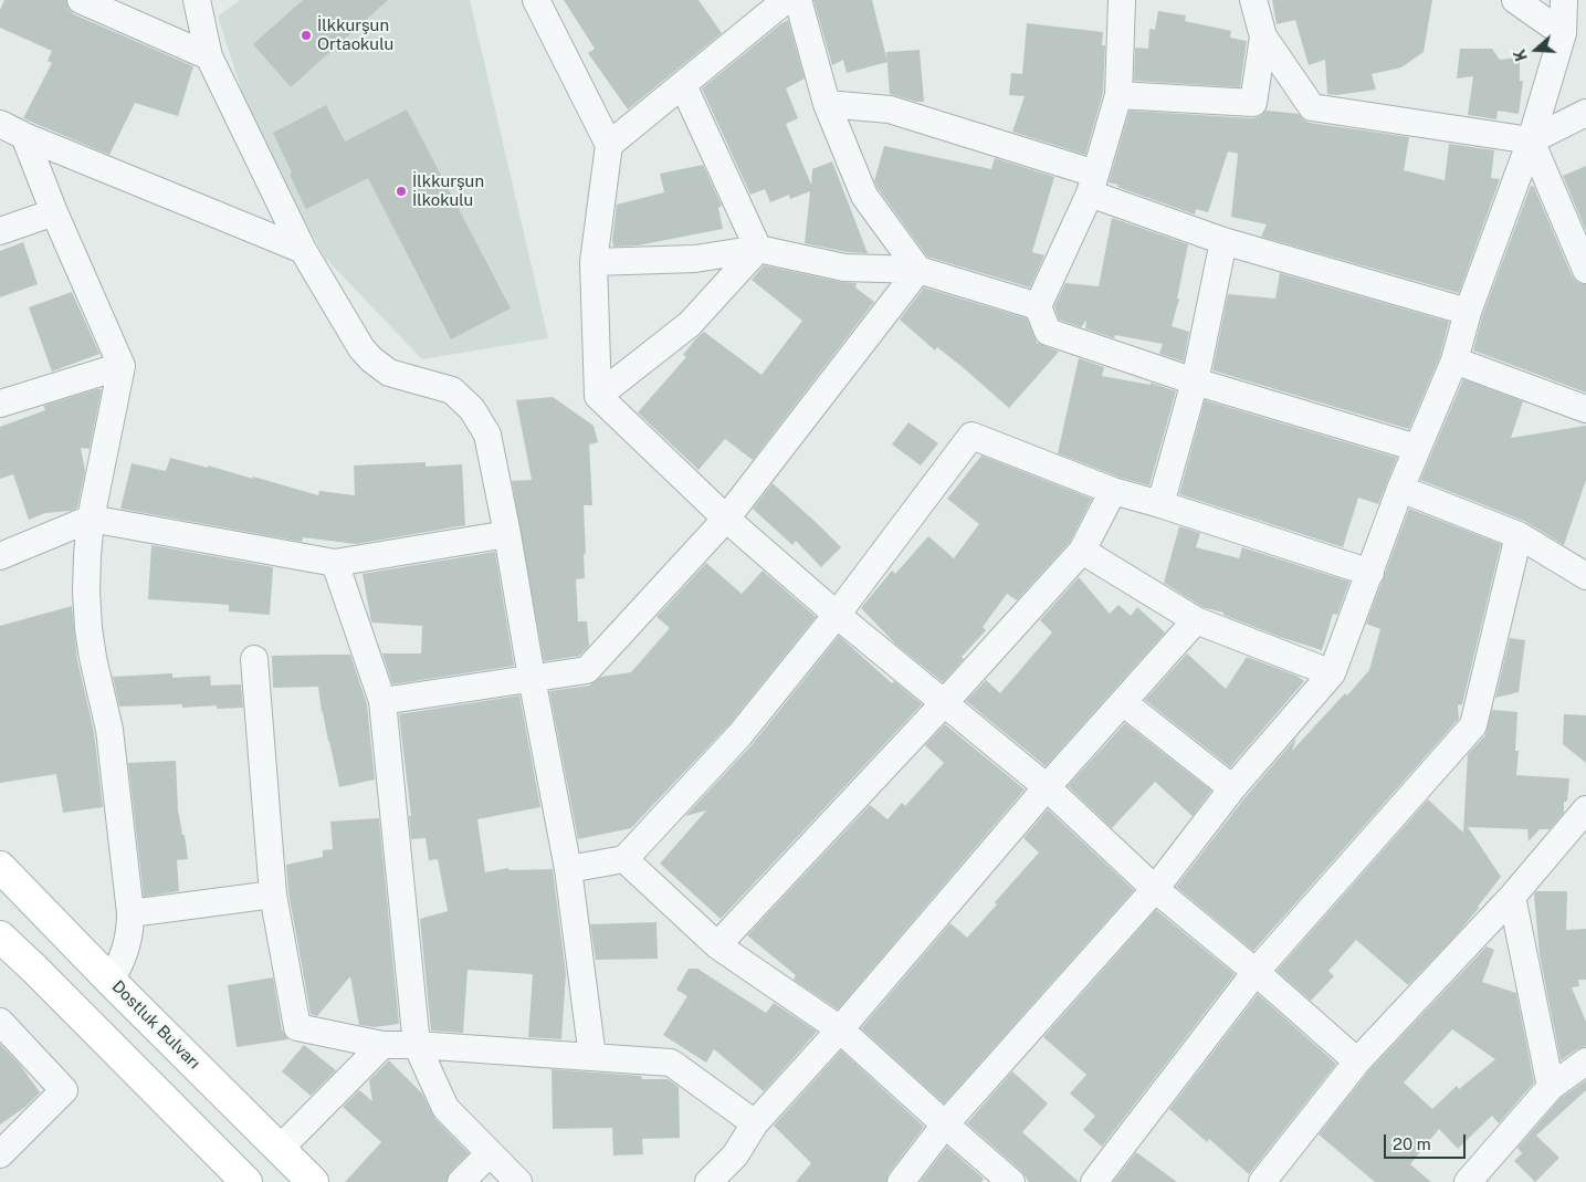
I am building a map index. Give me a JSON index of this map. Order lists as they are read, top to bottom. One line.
{"streets":{"main road":["Dostluk Bulvarı"]},"places":["İlkkurşun Ortaokulu","İlkkurşun İlkokulu"],"scale_bar":"20 m","north":"left"}
